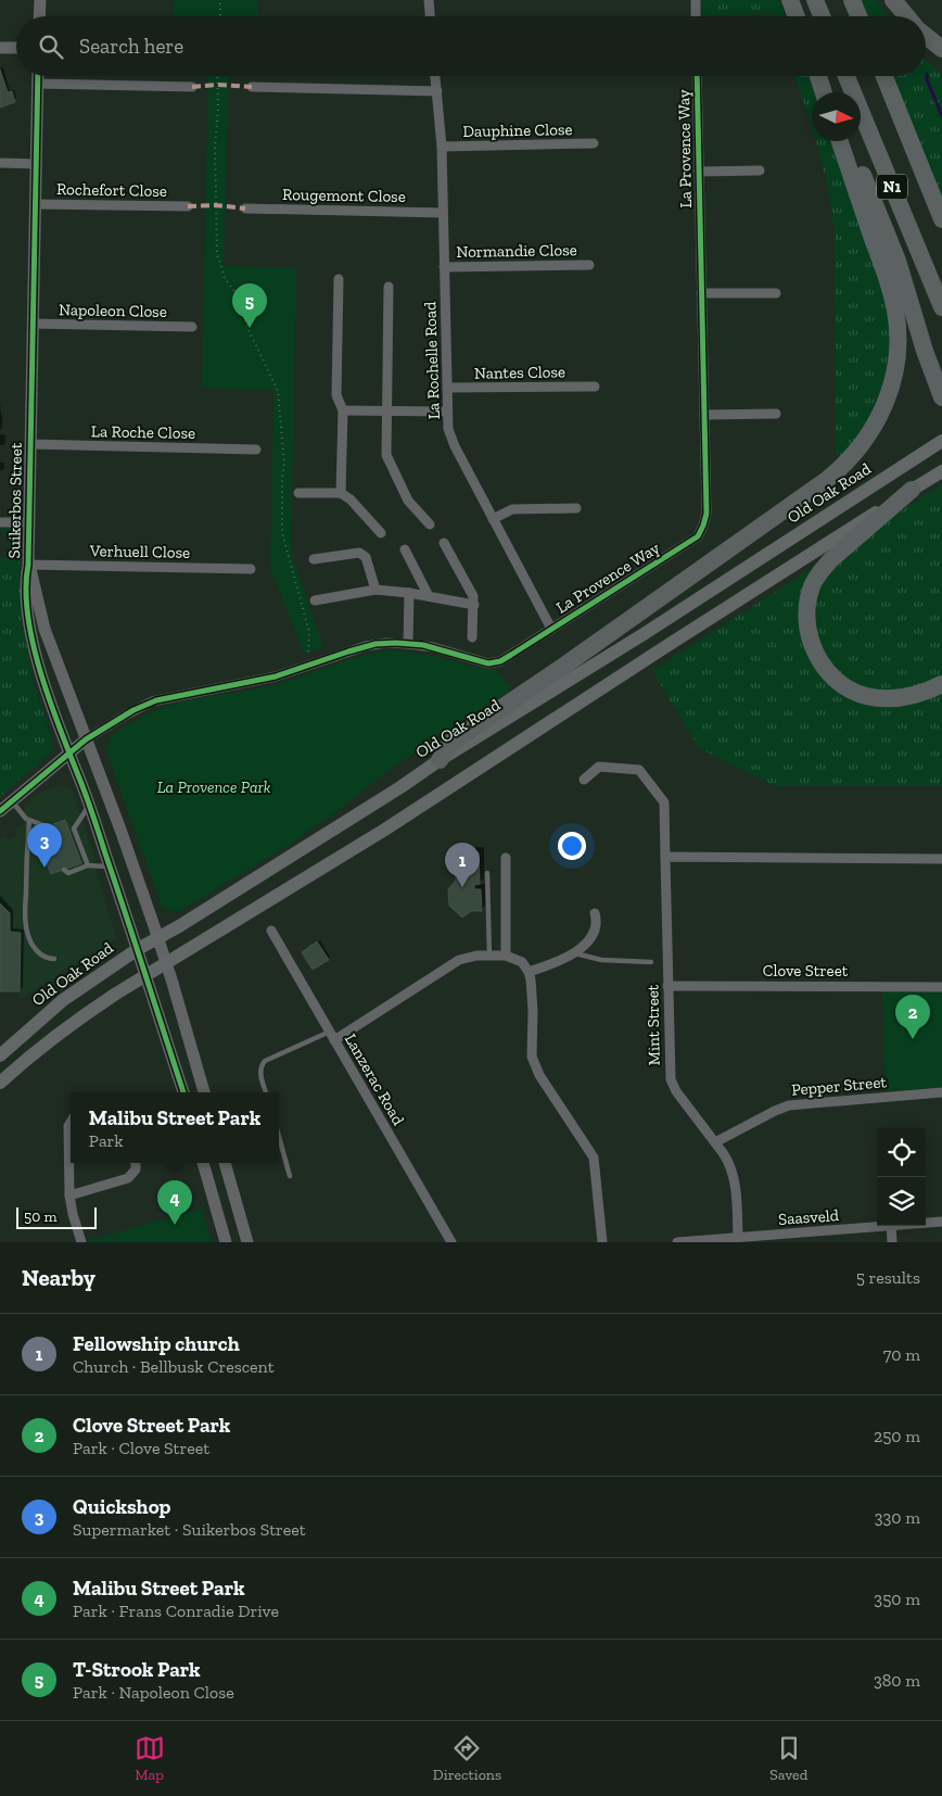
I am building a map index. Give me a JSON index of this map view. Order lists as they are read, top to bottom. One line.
{"streets":{"highway":["N1"],"main road":["Old Oak Road"],"street":["Dauphine Close","La Provence Way","Rochefort Close","Rougemont Close","Normandie Close","Napoleon Close","La Rochelle Road","Nantes Close","La Roche Close","Suikerbos Street","Verhuell Close","Clove Street","Mint Street","Lanzerac Road","Pepper Street","Saasveld"]},"crossings":[["Dauphine Close","La Rochelle Road"],["La Provence Way","La Rochelle Road"],["La Provence Way","Suikerbos Street"],["Rochefort Close","Suikerbos Street"],["Rougemont Close","La Rochelle Road"],["Normandie Close","La Rochelle Road"],["Napoleon Close","Suikerbos Street"],["La Rochelle Road","Nantes Close"],["La Roche Close","Suikerbos Street"],["Old Oak Road","Suikerbos Street"],["Suikerbos Street","Verhuell Close"],["Clove Street","Mint Street"],["Mint Street","Pepper Street"],["Mint Street","Saasveld"]],"parks":["La Provence Park"],"scale_bar":"50 m","north":"right","page":{"search":"Search here","pins":["5","3","1","2","4"],"popup":["Malibu Street Park","Park"],"scale":"50 m","heading":["Nearby","5 results"],"list":[{"mark":"1","name":"Fellowship church","note":"Church · Bellbusk Crescent","value":"70 m"},{"mark":"2","name":"Clove Street Park","note":"Park · Clove Street","value":"250 m"},{"mark":"3","name":"Quickshop","note":"Supermarket · Suikerbos Street","value":"330 m"},{"mark":"4","name":"Malibu Street Park","note":"Park · Frans Conradie Drive","value":"350 m"},{"mark":"5","name":"T-Strook Park","note":"Park · Napoleon Close","value":"380 m"}],"nav":["Map","Directions","Saved"]}}
